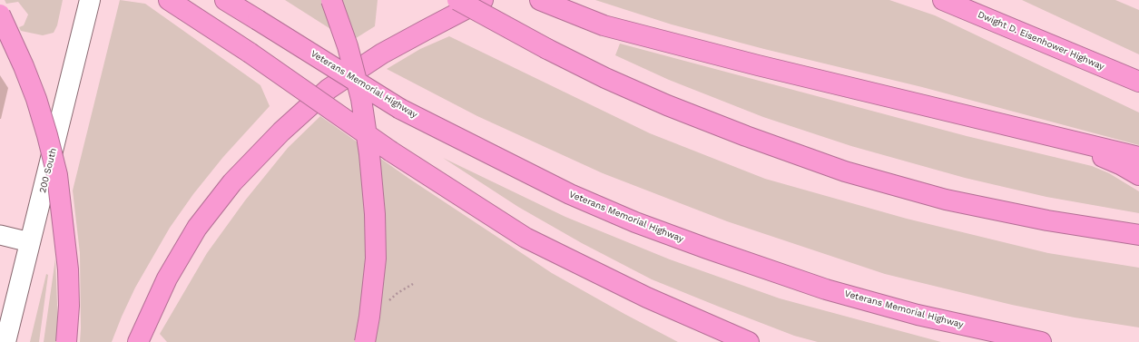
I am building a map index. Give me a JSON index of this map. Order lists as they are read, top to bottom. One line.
{"streets":{"highway":["Dwight D. Eisenhower Highway","Veterans Memorial Highway"],"street":["200 South"]}}
